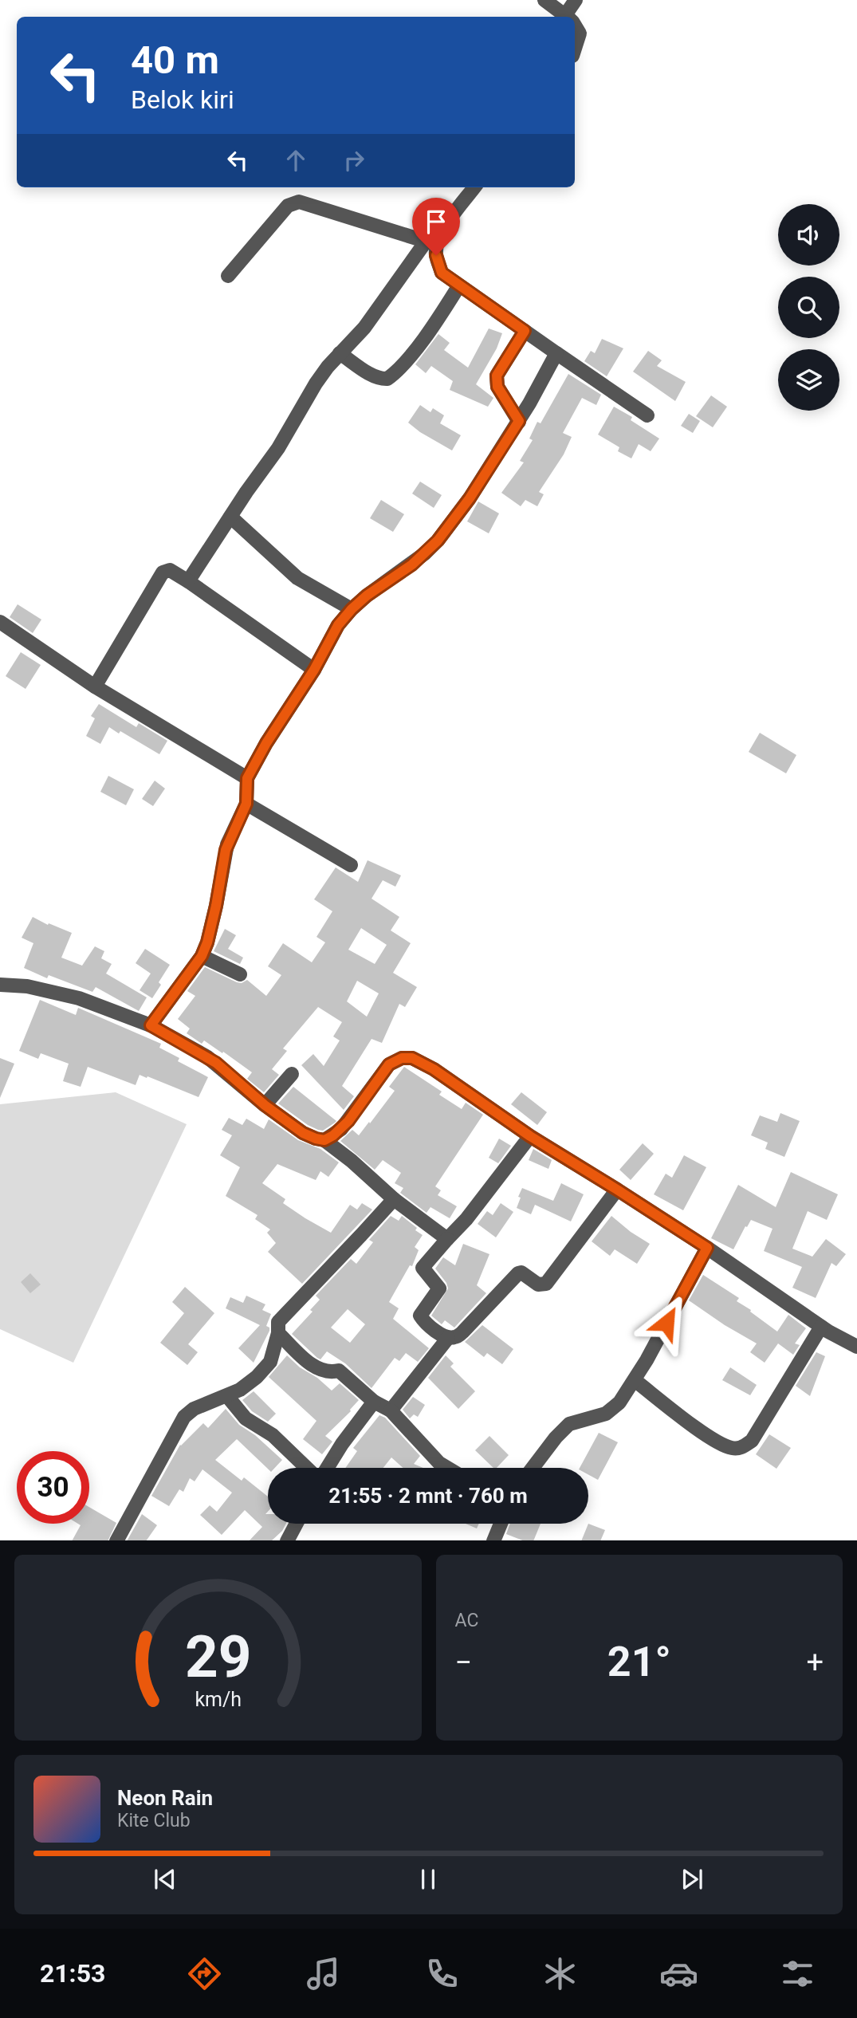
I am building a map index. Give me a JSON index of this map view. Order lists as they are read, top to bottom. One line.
{"page":{"turn":["40 m","Belok kiri"],"limit":"30","trip":"21:55 · 2 mnt · 760 m","tile":"AC","heat":["−","21°","+"],"song":["Neon Rain","Kite Club"],"tabs":"21:53","gauge":["29","km/h"]}}
